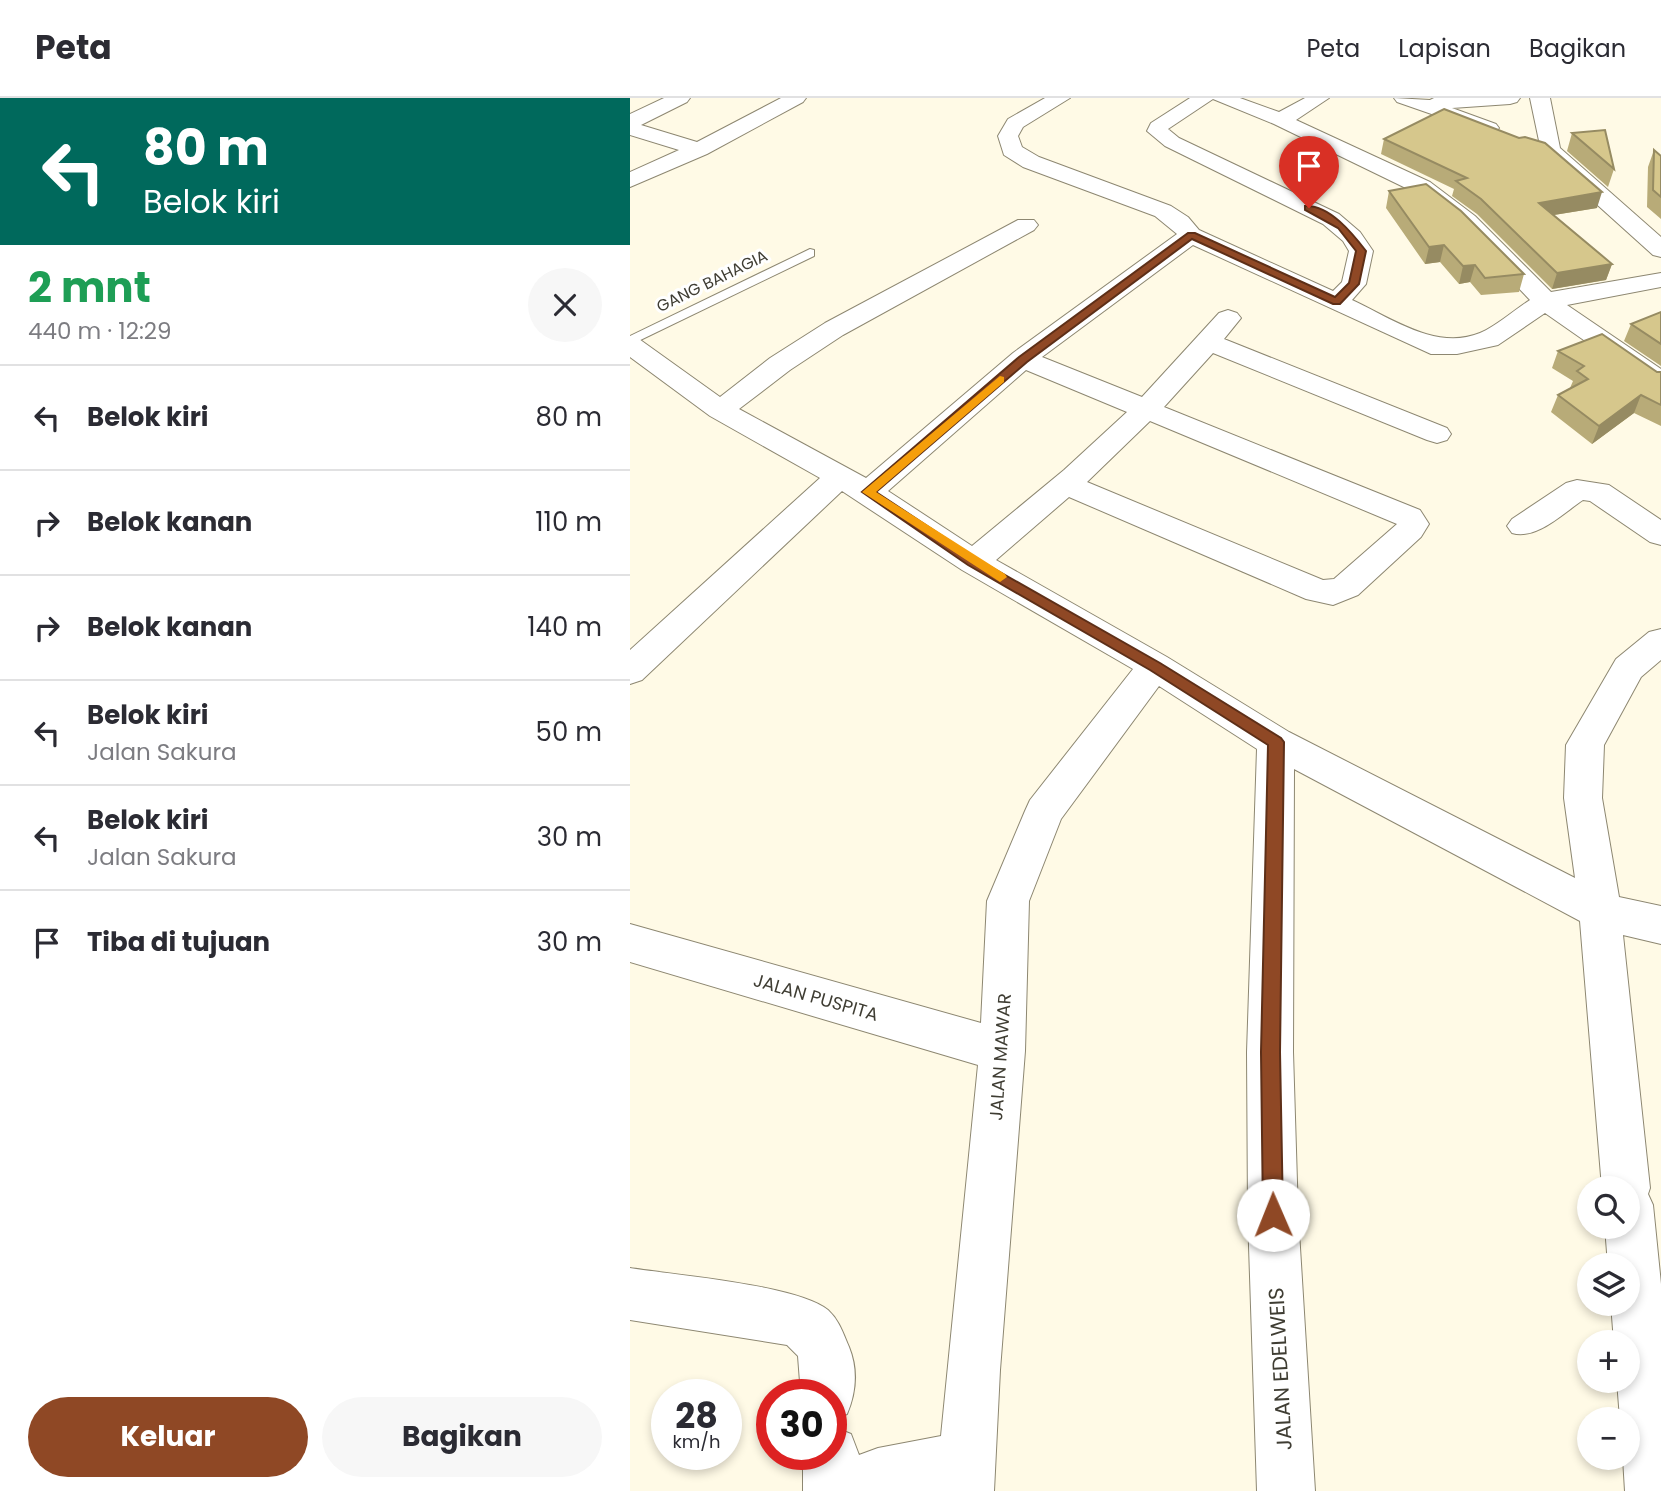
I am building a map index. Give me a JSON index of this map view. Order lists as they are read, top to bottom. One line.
{"streets":{"street":["JALAN PUSPITA","JALAN MAWAR","JALAN EDELWEIS"],"lane":["GANG BAHAGIA"]},"crossings":[["JALAN PUSPITA","JALAN MAWAR"]],"page":{"header":"Peta","nav":["Peta","Lapisan","Bagikan"],"turn":["80 m","Belok kiri"],"heading":["2 mnt","440 m · 12:29"],"list":[{"name":"Belok kiri","value":"80 m"},{"name":"Belok kanan","value":"110 m"},{"name":"Belok kanan","value":"140 m"},{"name":"Belok kiri","note":"Jalan Sakura","value":"50 m"},{"name":"Belok kiri","note":"Jalan Sakura","value":"30 m"},{"name":"Tiba di tujuan","value":"30 m"}],"map_buttons":["+","−"],"speed":"28 km/h","limit":"30","buttons":["Keluar","Bagikan"]}}
